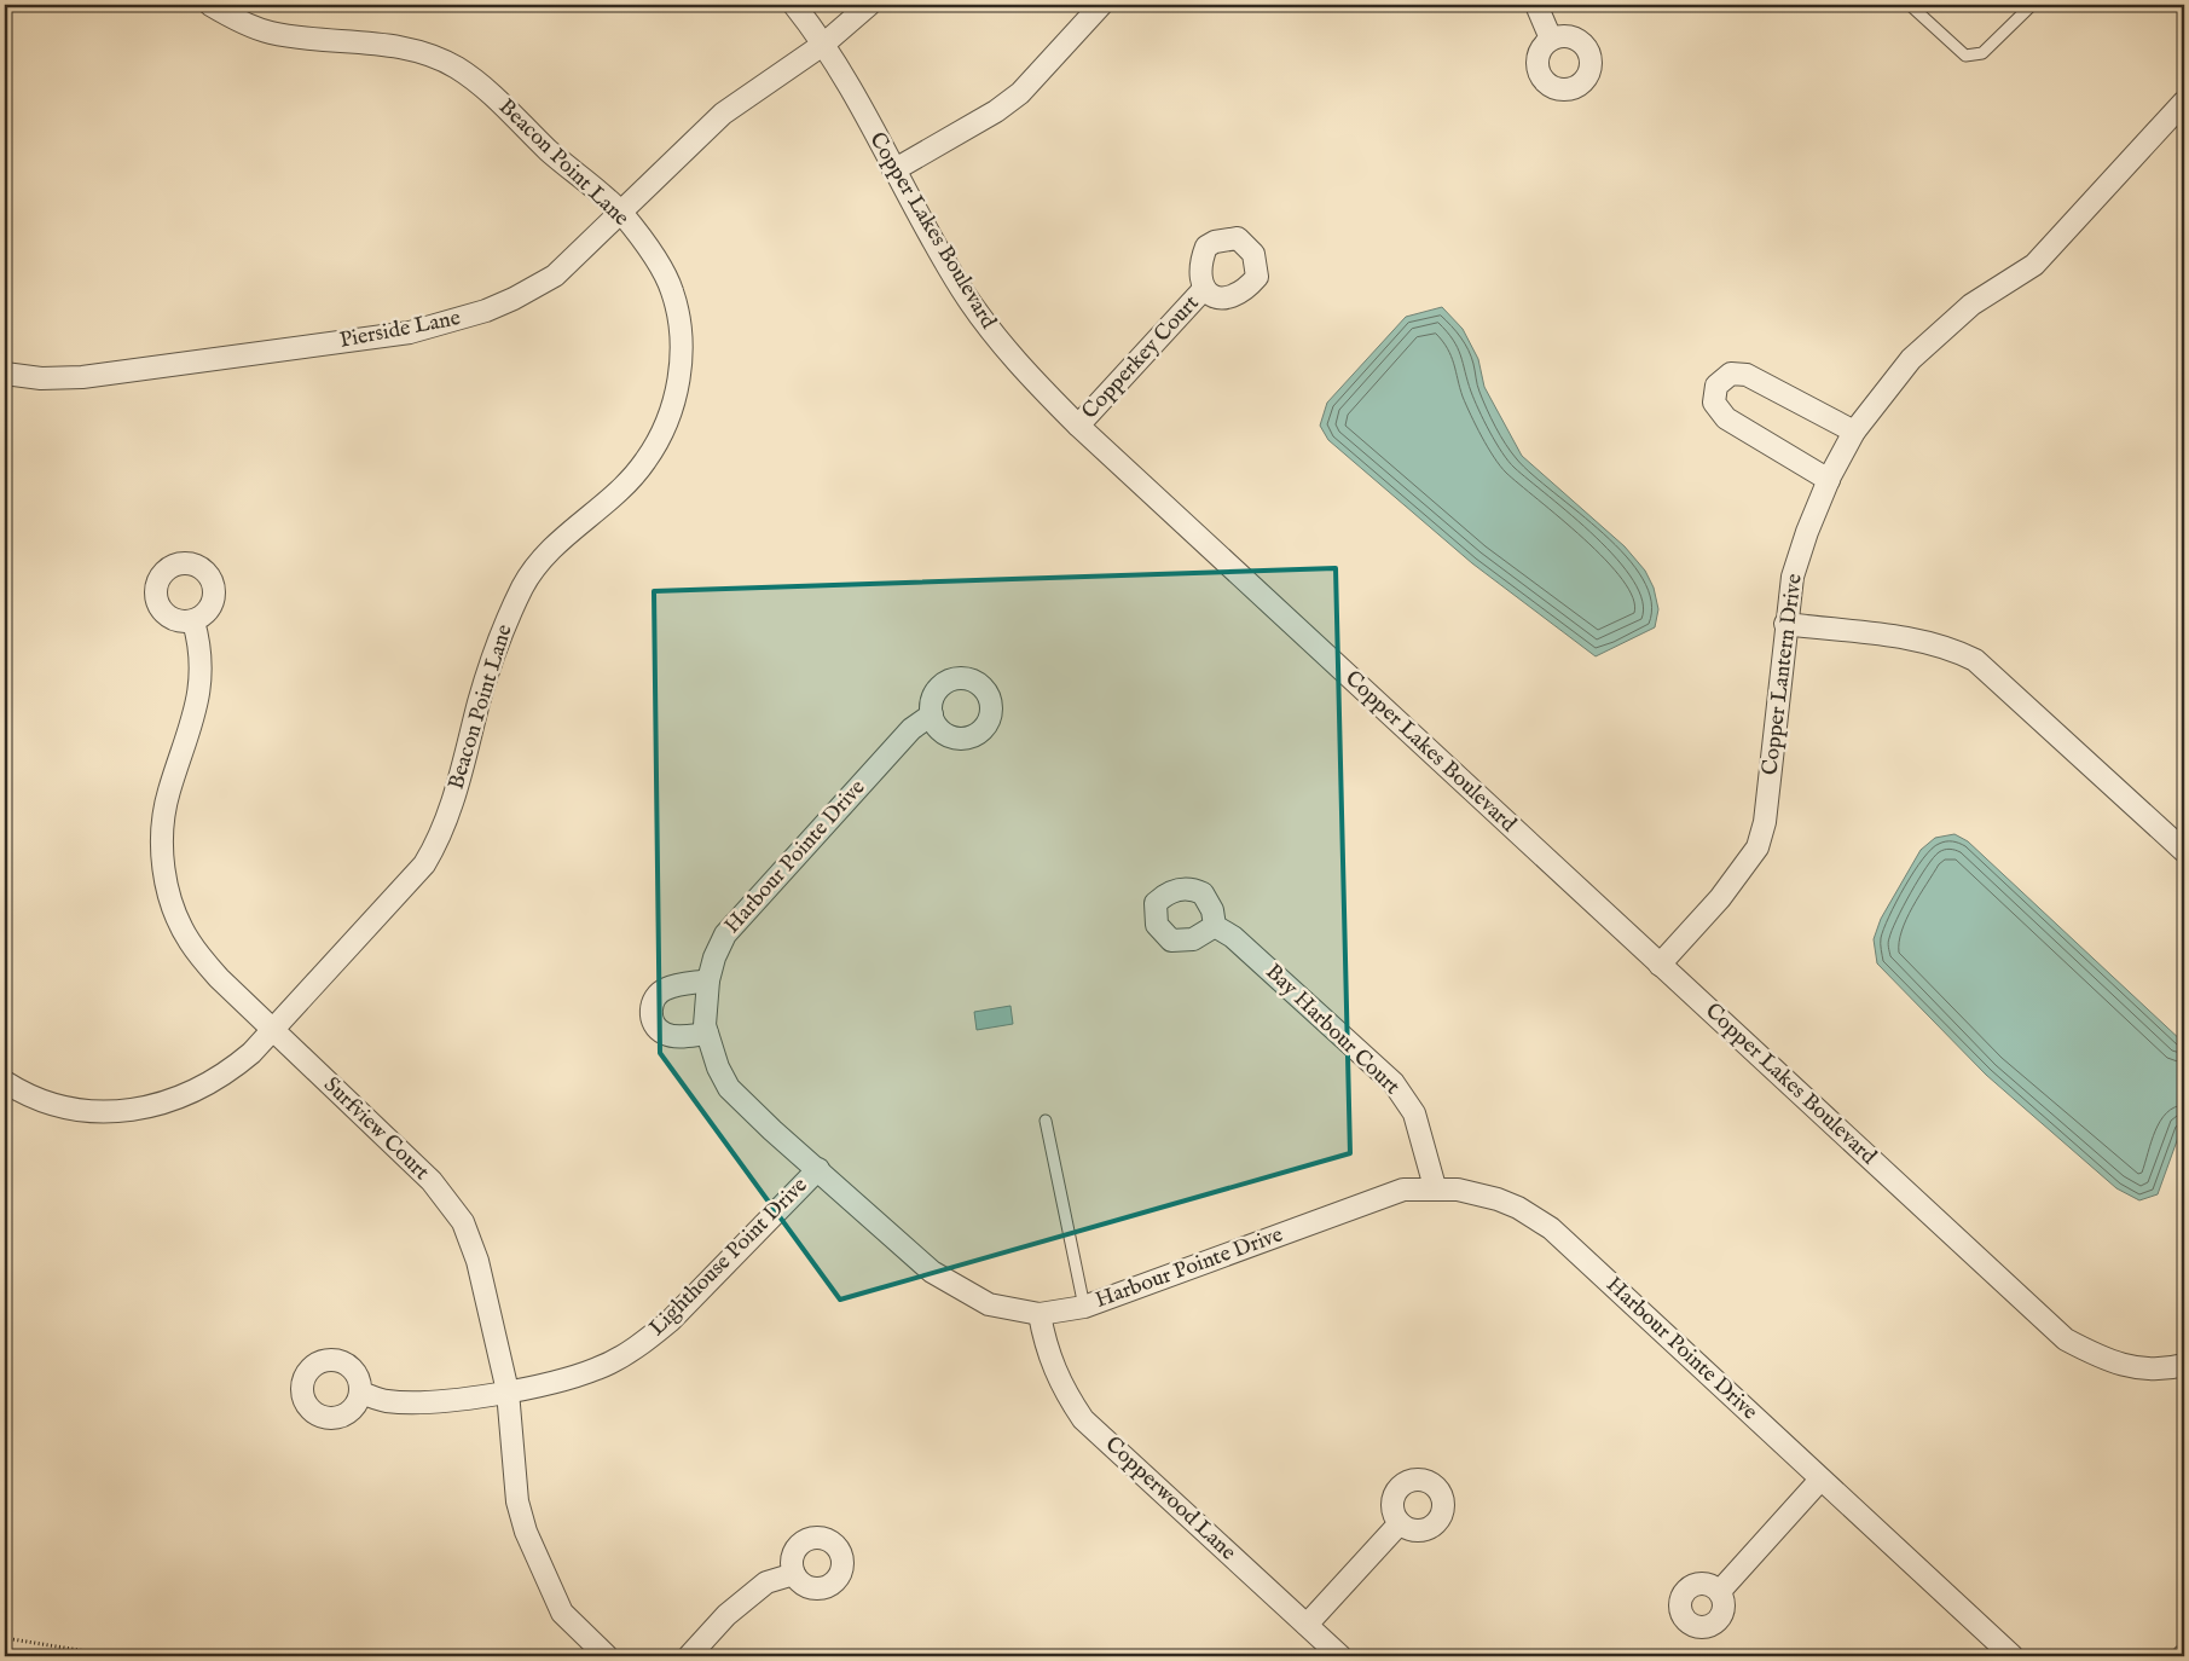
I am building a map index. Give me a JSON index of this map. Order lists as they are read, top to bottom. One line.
{"streets":{"street":["Beacon Point Lane","Copper Lakes Boulevard","Pierside Lane","Copperkey Court","Copper Lantern Drive","Harbour Pointe Drive","Bay Harbour Court","Surfview Court","Lighthouse Point Drive","Copperwood Lane"]},"crossings":[["Beacon Point Lane","Pierside Lane"],["Beacon Point Lane","Surfview Court"],["Copper Lakes Boulevard","Pierside Lane"],["Copper Lakes Boulevard","Copperkey Court"],["Copper Lakes Boulevard","Copper Lantern Drive"],["Harbour Pointe Drive","Bay Harbour Court"],["Harbour Pointe Drive","Lighthouse Point Drive"],["Harbour Pointe Drive","Copperwood Lane"],["Surfview Court","Lighthouse Point Drive"]]}
